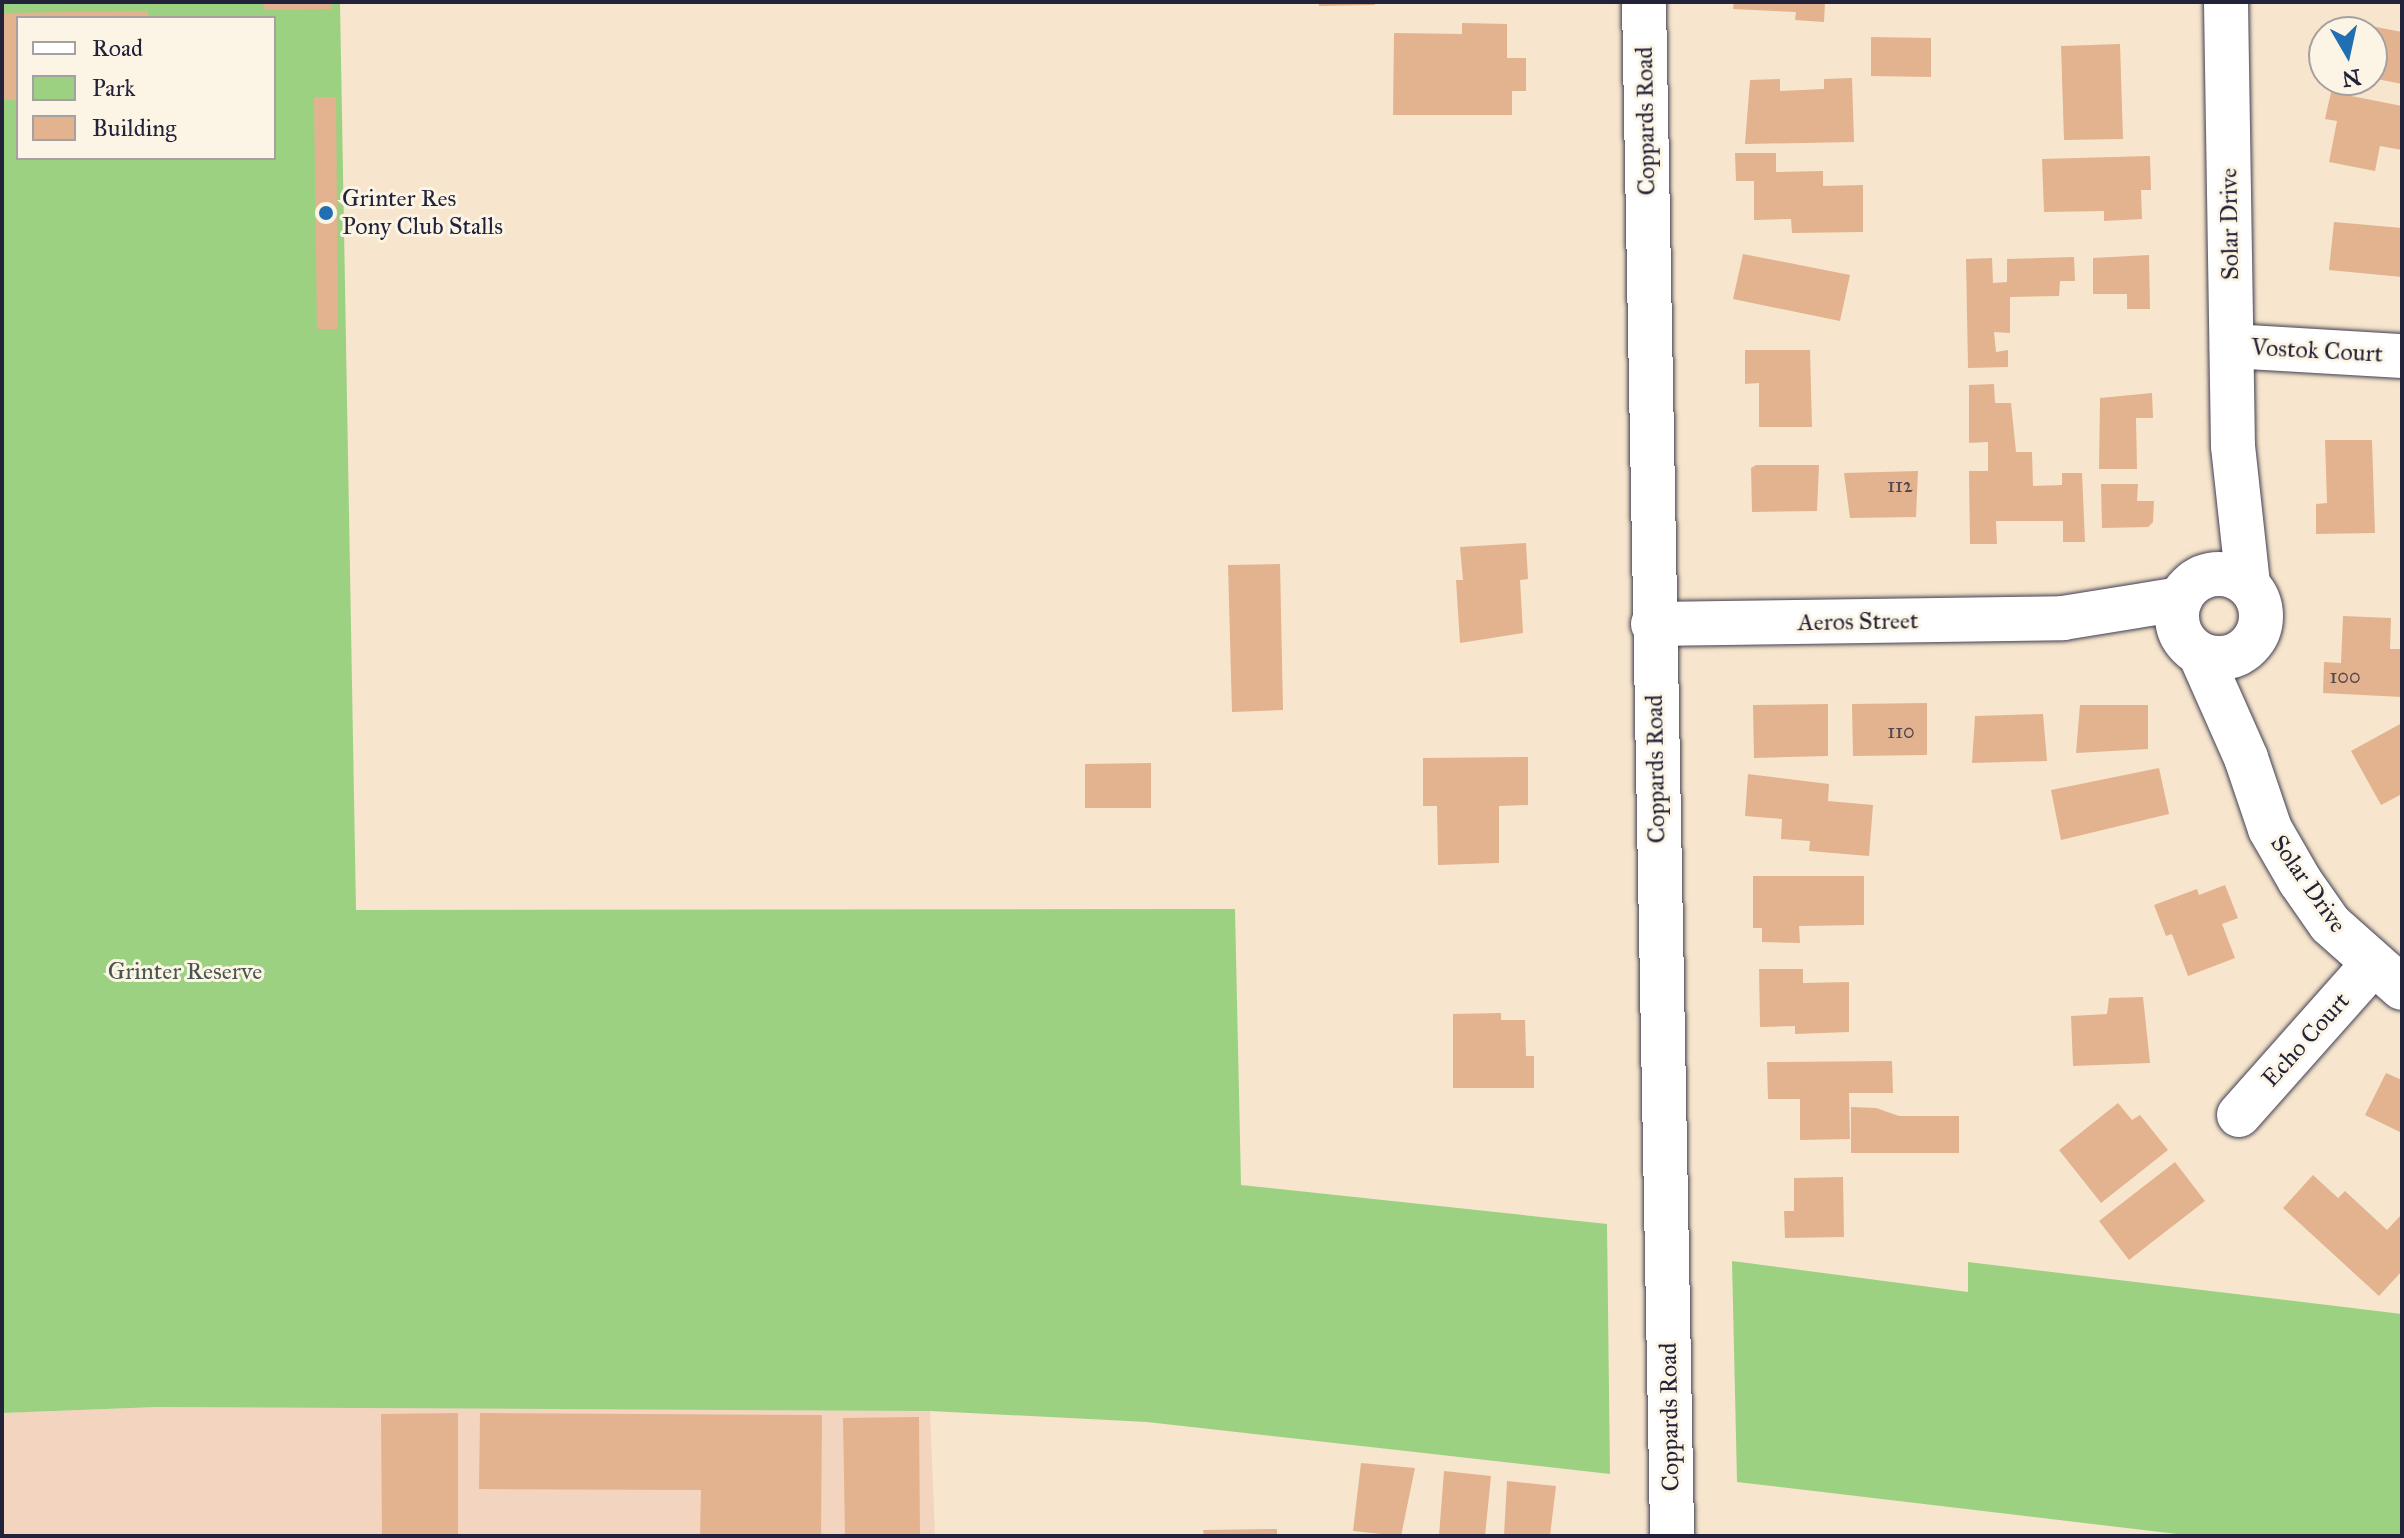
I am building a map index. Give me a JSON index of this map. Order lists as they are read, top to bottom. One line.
{"streets":{"street":["Coppards Road","Solar Drive","Vostok Court","Aeros Street","Echo Court"]},"crossings":[["Coppards Road","Aeros Street"],["Solar Drive","Vostok Court"],["Solar Drive","Aeros Street"],["Solar Drive","Echo Court"]],"parks":["Grinter Reserve"],"places":["Grinter Res Pony Club Stalls"],"house_numbers":["112","100","110"],"legend":["Road","Park","Building"],"north":"bottom"}
